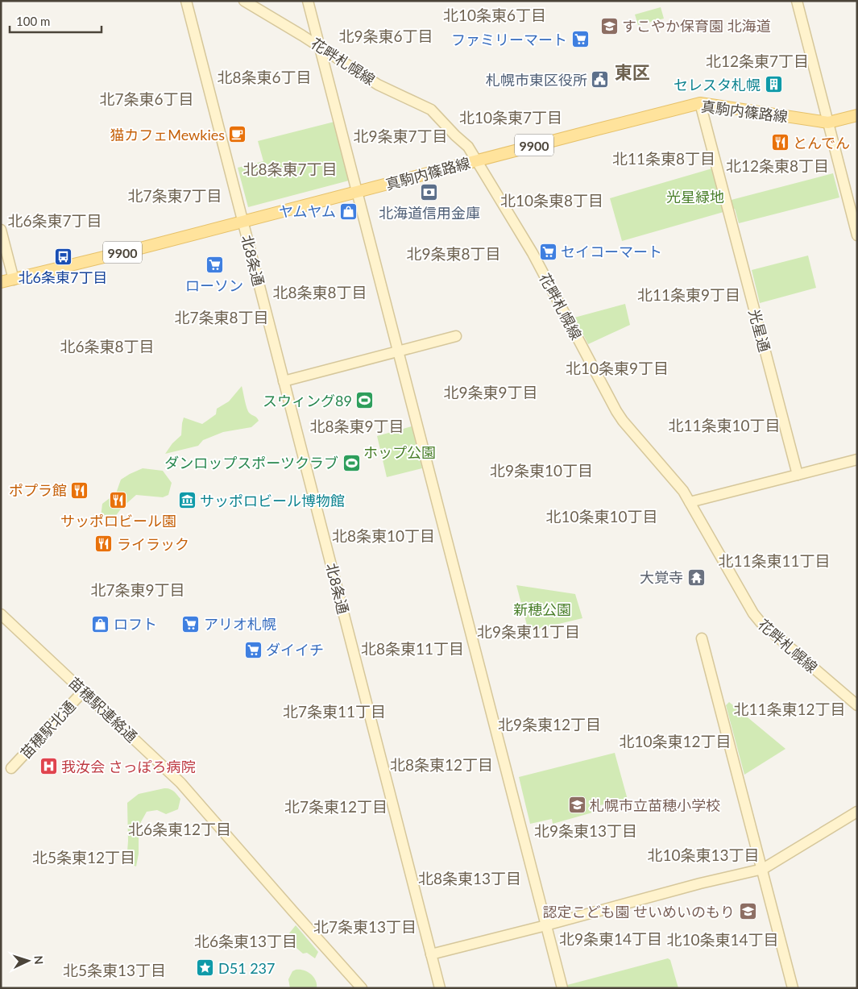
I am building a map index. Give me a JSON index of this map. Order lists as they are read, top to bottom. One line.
{"streets":{"main road":["真駒内篠路線","9900"],"street":["花畔札幌線","北8条通","光星通","苗穂駅連絡通","苗穂駅北通"]},"crossings":[["花畔札幌線","真駒内篠路線"],["真駒内篠路線","北8条通"],["真駒内篠路線","光星通"],["苗穂駅連絡通","苗穂駅北通"]],"districts":["北10条東6丁目","北9条東6丁目","北12条東7丁目","東区","北8条東6丁目","北7条東6丁目","北10条東7丁目","北9条東7丁目","北11条東8丁目","北12条東8丁目","北8条東7丁目","北7条東7丁目","北10条東8丁目","北6条東7丁目","北9条東8丁目","北8条東8丁目","北11条東9丁目","北7条東8丁目","北6条東8丁目","北10条東9丁目","北9条東9丁目","北11条東10丁目","北8条東9丁目","北9条東10丁目","北10条東10丁目","北8条東10丁目","北11条東11丁目","北7条東9丁目","北9条東11丁目","北8条東11丁目","北11条東12丁目","北7条東11丁目","北9条東12丁目","北10条東12丁目","北8条東12丁目","北7条東12丁目","北6条東12丁目","北9条東13丁目","北10条東13丁目","北5条東12丁目","北8条東13丁目","北7条東13丁目","北9条東14丁目","北10条東14丁目","北6条東13丁目","北5条東13丁目"],"parks":["光星緑地","ホップ公園","新穂公園"],"places":{"school or university":["すこやか保育園 北海道","札幌市立苗穂小学校","認定こども園 せいめいのもり"],"supermarket":["ファミリーマート","セイコーマート","ローソン","アリオ札幌","ダイイチ"],"public building":["札幌市東区役所"],"building":["セレスタ札幌"],"cafe":["猫カフェMewkies"],"restaurant":["とんでん","ポプラ館","サッポロビール園","ライラック"],"bank":["北海道信用金庫"],"shop":["ヤムヤム","ロフト"],"bus stop":["北6条東7丁目"],"sports":["スウィング89","ダンロップスポーツクラブ"],"museum":["サッポロビール博物館"],"temple":["大覚寺"],"hospital":["我汝会 さっぽろ病院"],"place":["D51 237"]},"scale_bar":"100 m","north":"right"}
